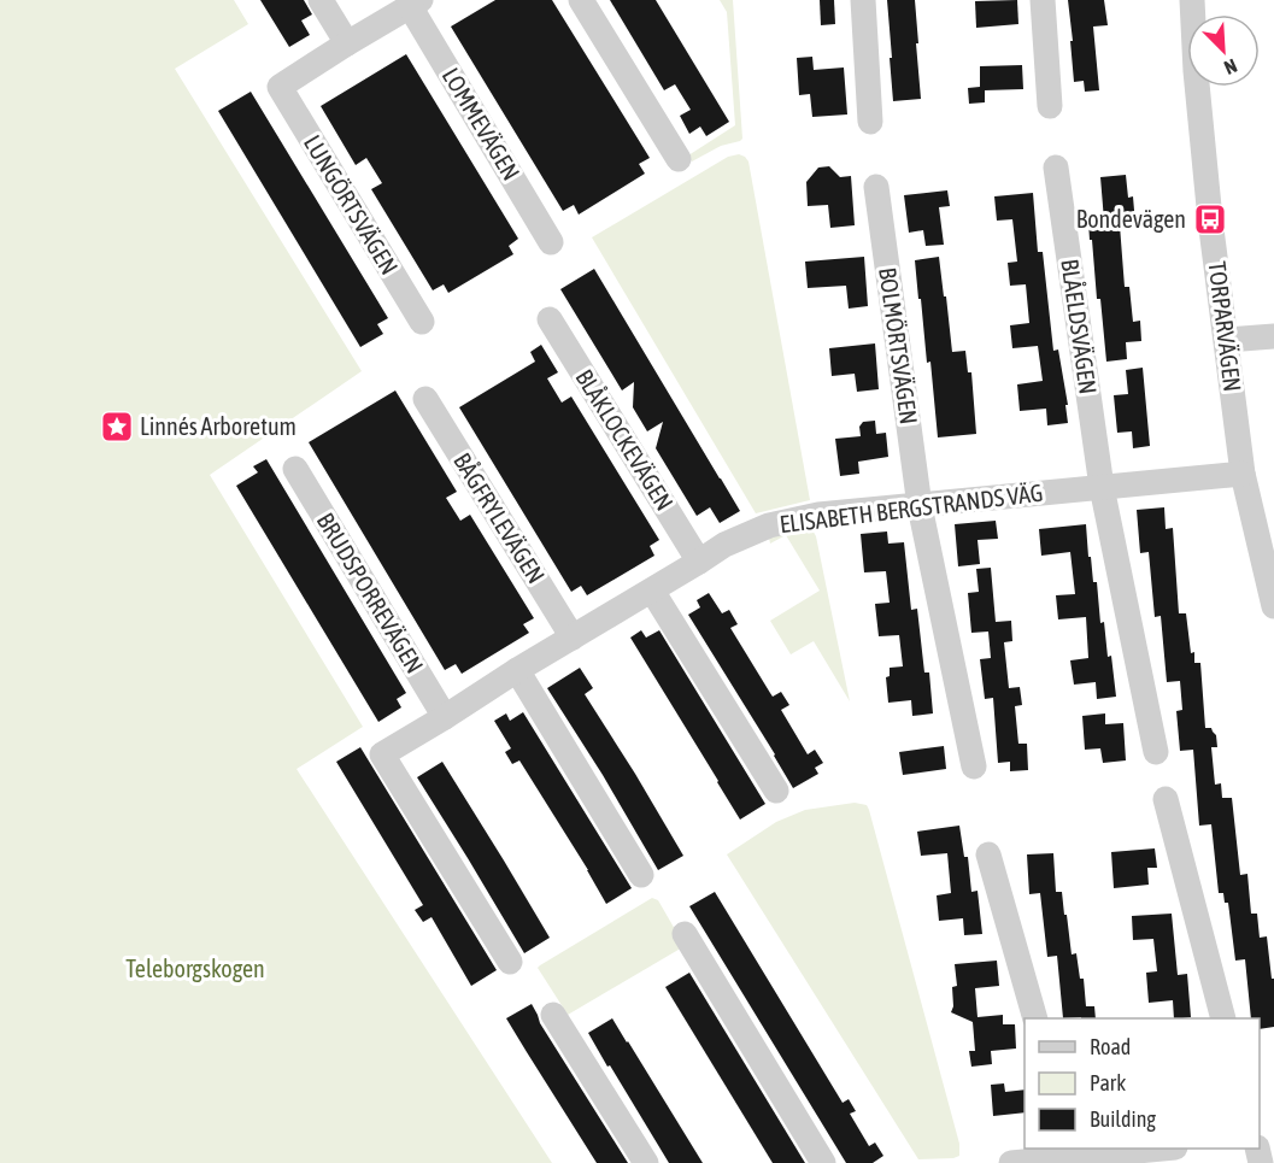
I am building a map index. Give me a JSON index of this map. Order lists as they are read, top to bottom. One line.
{"streets":{"street":["LOMMEVÄGEN","LUNGÖRTSVÄGEN","BLÅELDSVÄGEN","TORPARVÄGEN","BOLMÖRTSVÄGEN","BLÅKLOCKEVÄGEN","ELISABETH BERGSTRANDS VÄG","BÅGFRYLEVÄGEN","BRUDSPORREVÄGEN"]},"crossings":[["BLÅELDSVÄGEN","ELISABETH BERGSTRANDS VÄG"],["TORPARVÄGEN","ELISABETH BERGSTRANDS VÄG"],["BOLMÖRTSVÄGEN","ELISABETH BERGSTRANDS VÄG"],["BLÅKLOCKEVÄGEN","ELISABETH BERGSTRANDS VÄG"],["ELISABETH BERGSTRANDS VÄG","BÅGFRYLEVÄGEN"],["ELISABETH BERGSTRANDS VÄG","BRUDSPORREVÄGEN"]],"parks":["Teleborgskogen"],"places":{"bus stop":["Bondevägen"],"place":["Linnés Arboretum"]},"legend":["Road","Park","Building"],"north":"bottom right"}
